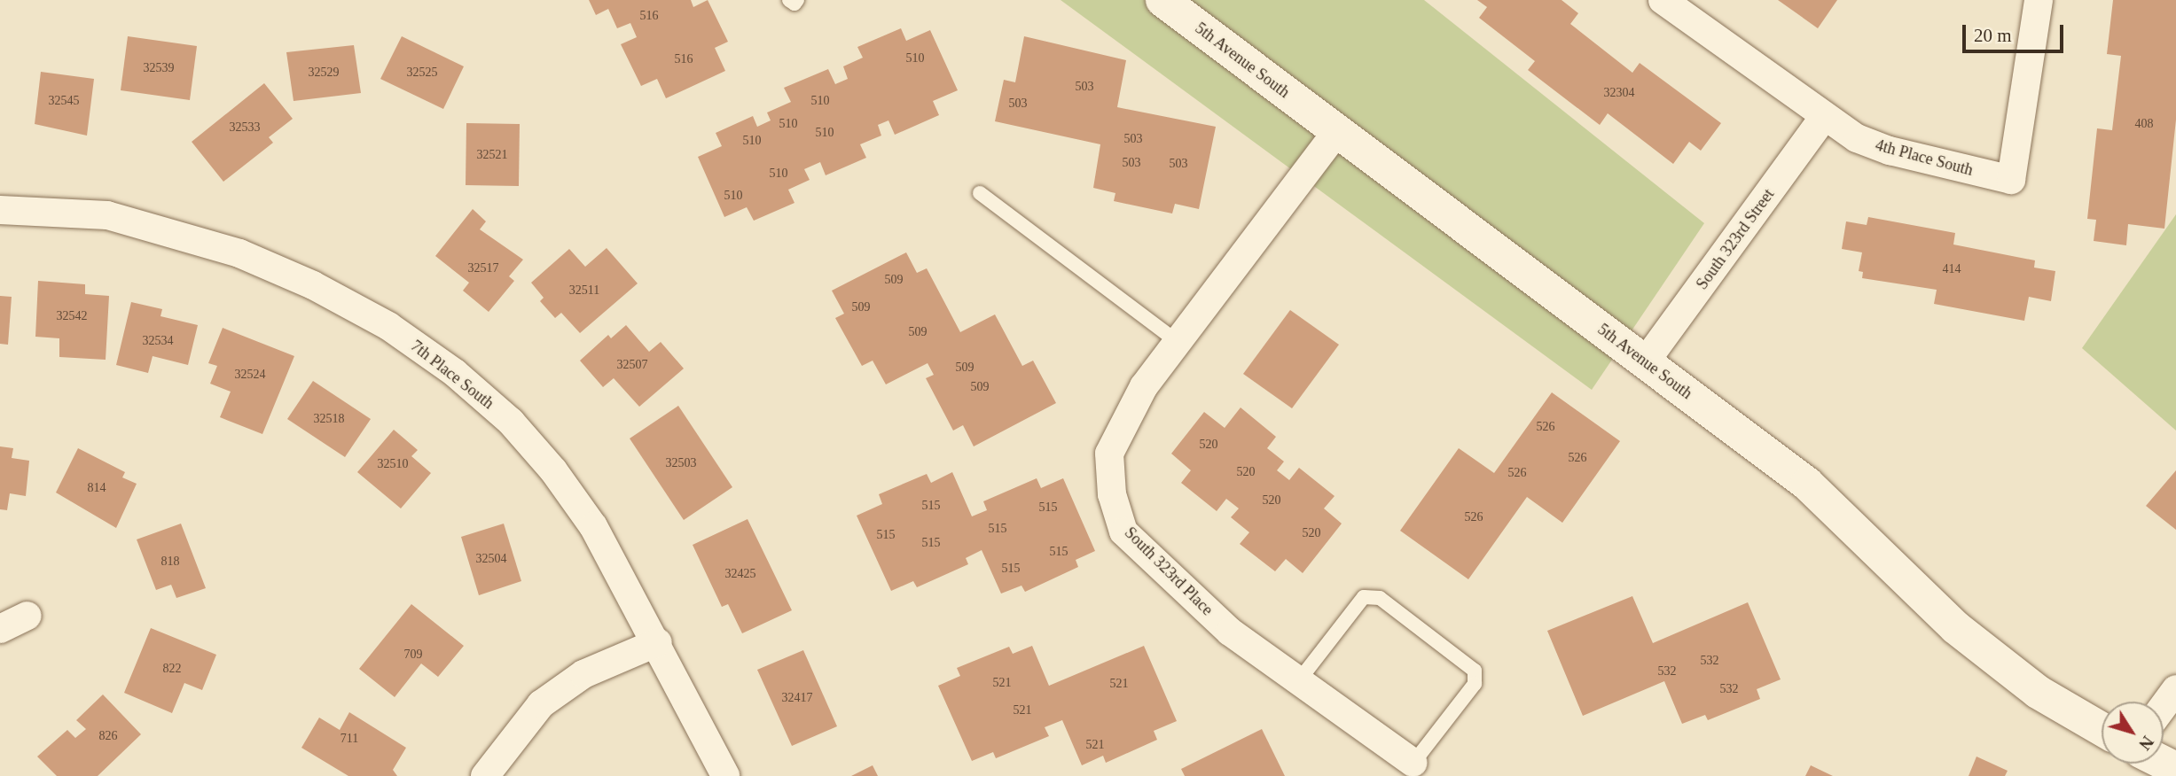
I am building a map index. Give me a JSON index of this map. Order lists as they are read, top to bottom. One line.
{"streets":{"street":["5th Avenue South","4th Place South","South 323rd Street","7th Place South","South 323rd Place"]},"crossings":[["5th Avenue South","South 323rd Street"],["5th Avenue South","South 323rd Place"],["4th Place South","South 323rd Street"]],"house_numbers":["516","510","516","32539","32529","32525","503","32304","32545","510","503","510","408","32533","510","503","510","32521","503","503","510","510","32517","414","509","32511","509","32542","509","32534","32507","509","32524","509","32518","526","520","526","32503","32510","520","526","814","520","515","515","526","515","520","515","515","515","32504","818","515","32425","709","532","822","532","521","521","532","32417","521","826","711","521"],"scale_bar":"20 m","north":"bottom right"}
